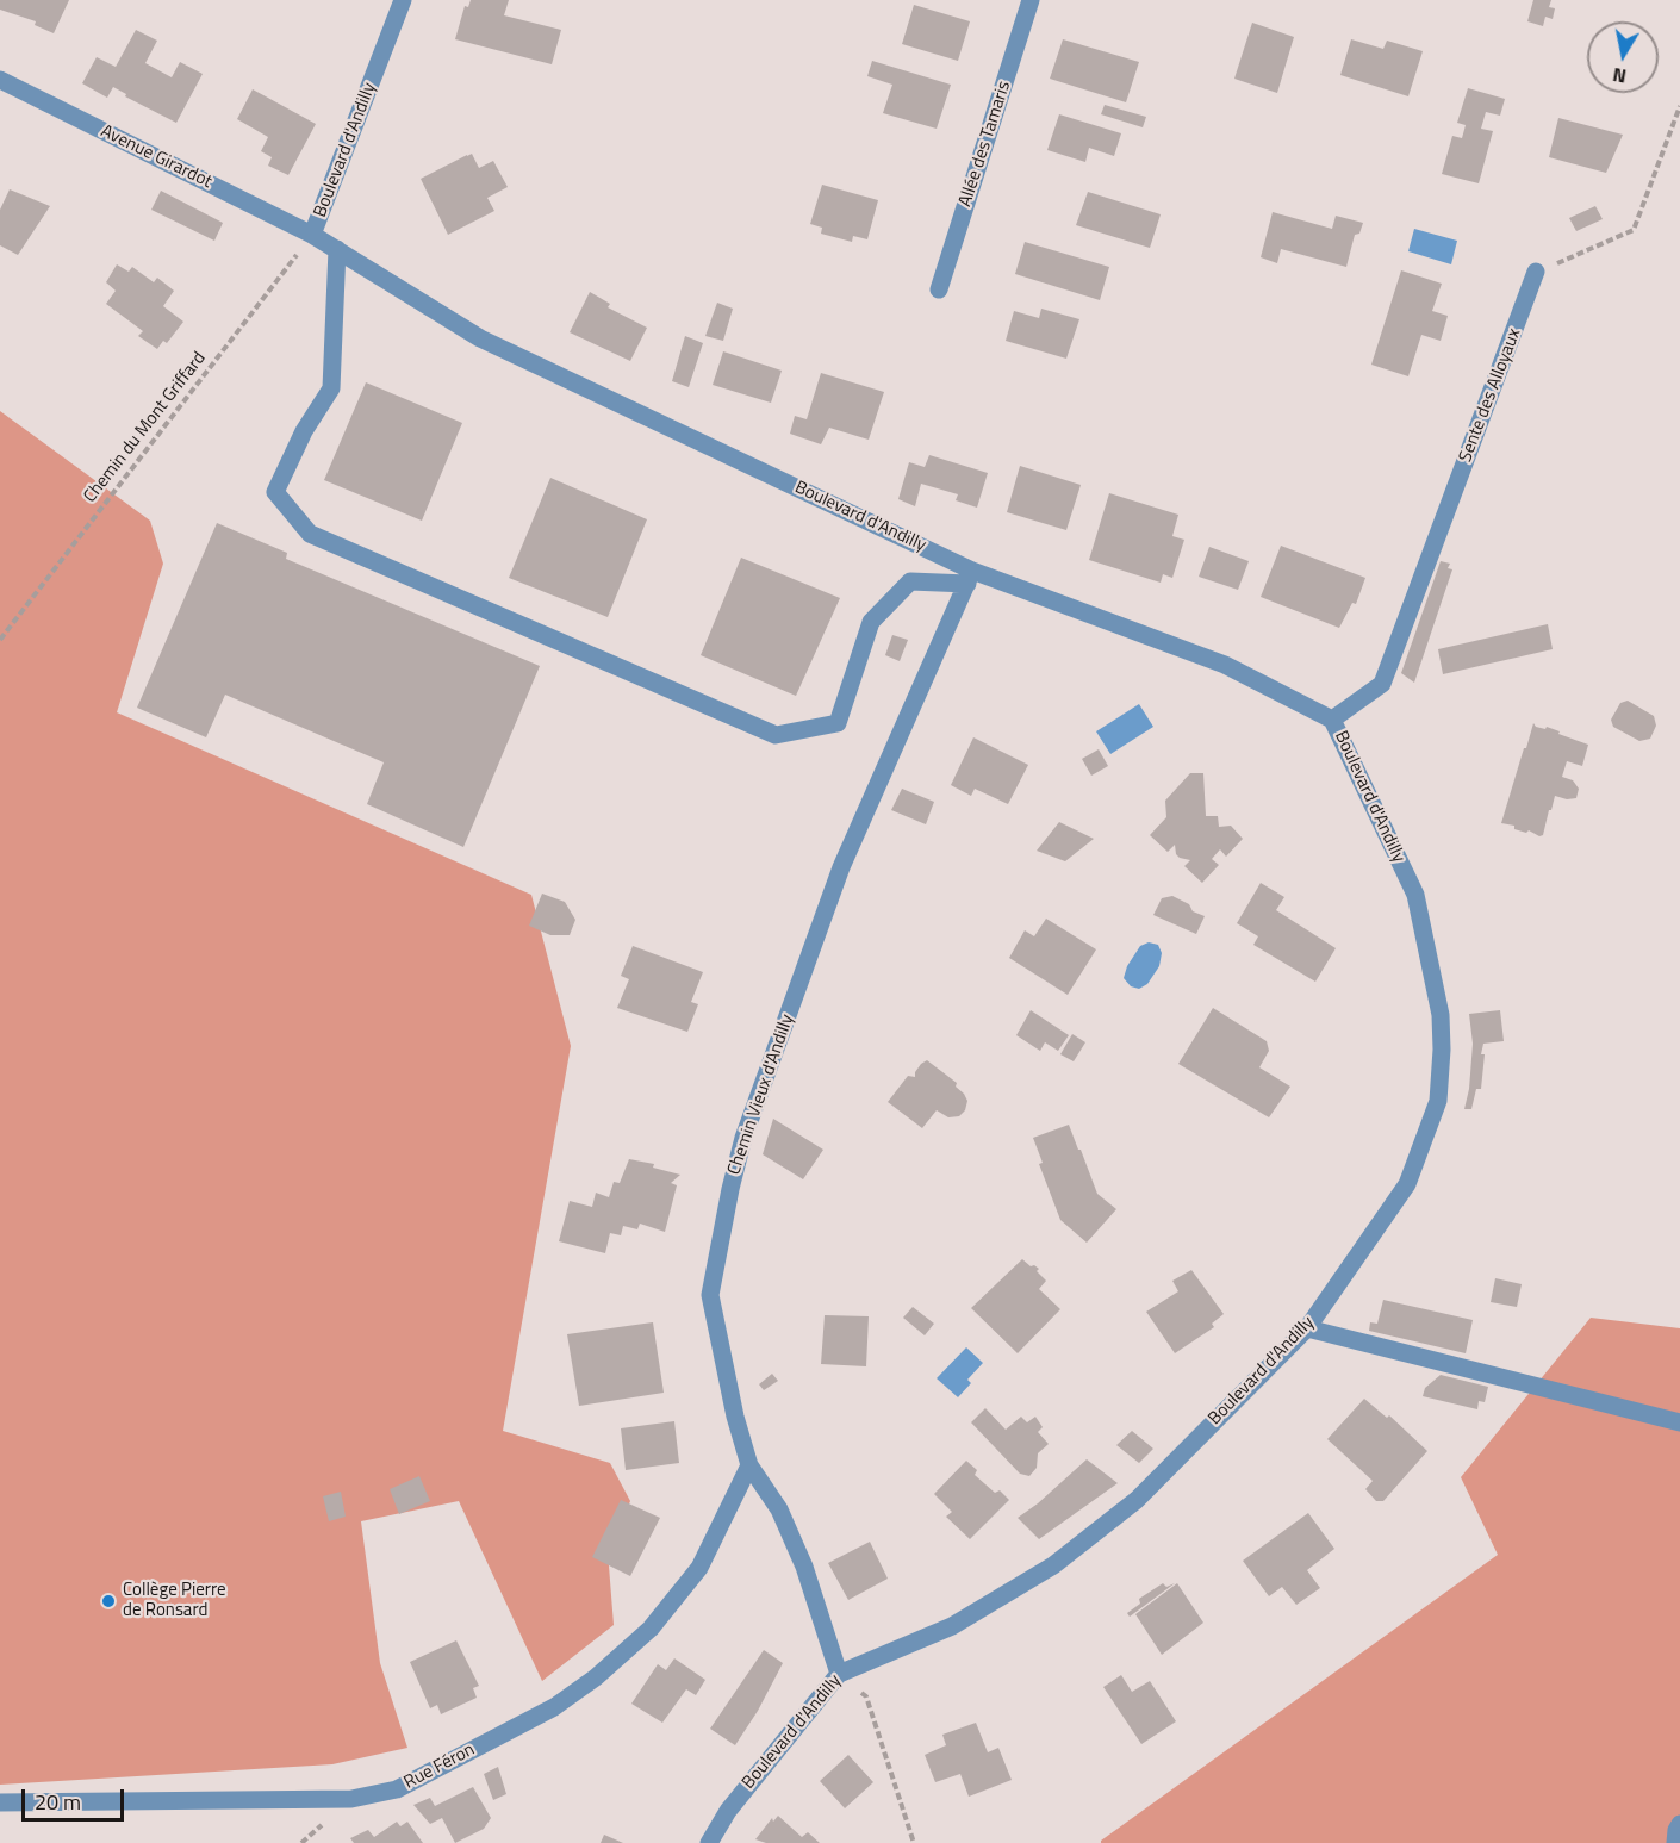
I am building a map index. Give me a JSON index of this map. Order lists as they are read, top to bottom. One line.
{"streets":{"street":["Allée des Tamaris","Boulevard d'Andilly","Avenue Girardot","Sente des Alloyaux","Chemin Vieux d'Andilly","Rue Féron"],"path":["Chemin du Mont Griffard"]},"crossings":[["Boulevard d'Andilly","Avenue Girardot"],["Boulevard d'Andilly","Sente des Alloyaux"],["Boulevard d'Andilly","Chemin du Mont Griffard"],["Boulevard d'Andilly","Chemin Vieux d'Andilly"],["Avenue Girardot","Chemin du Mont Griffard"],["Chemin Vieux d'Andilly","Rue Féron"]],"places":["Collège Pierre de Ronsard"],"scale_bar":"20 m","north":"bottom"}
